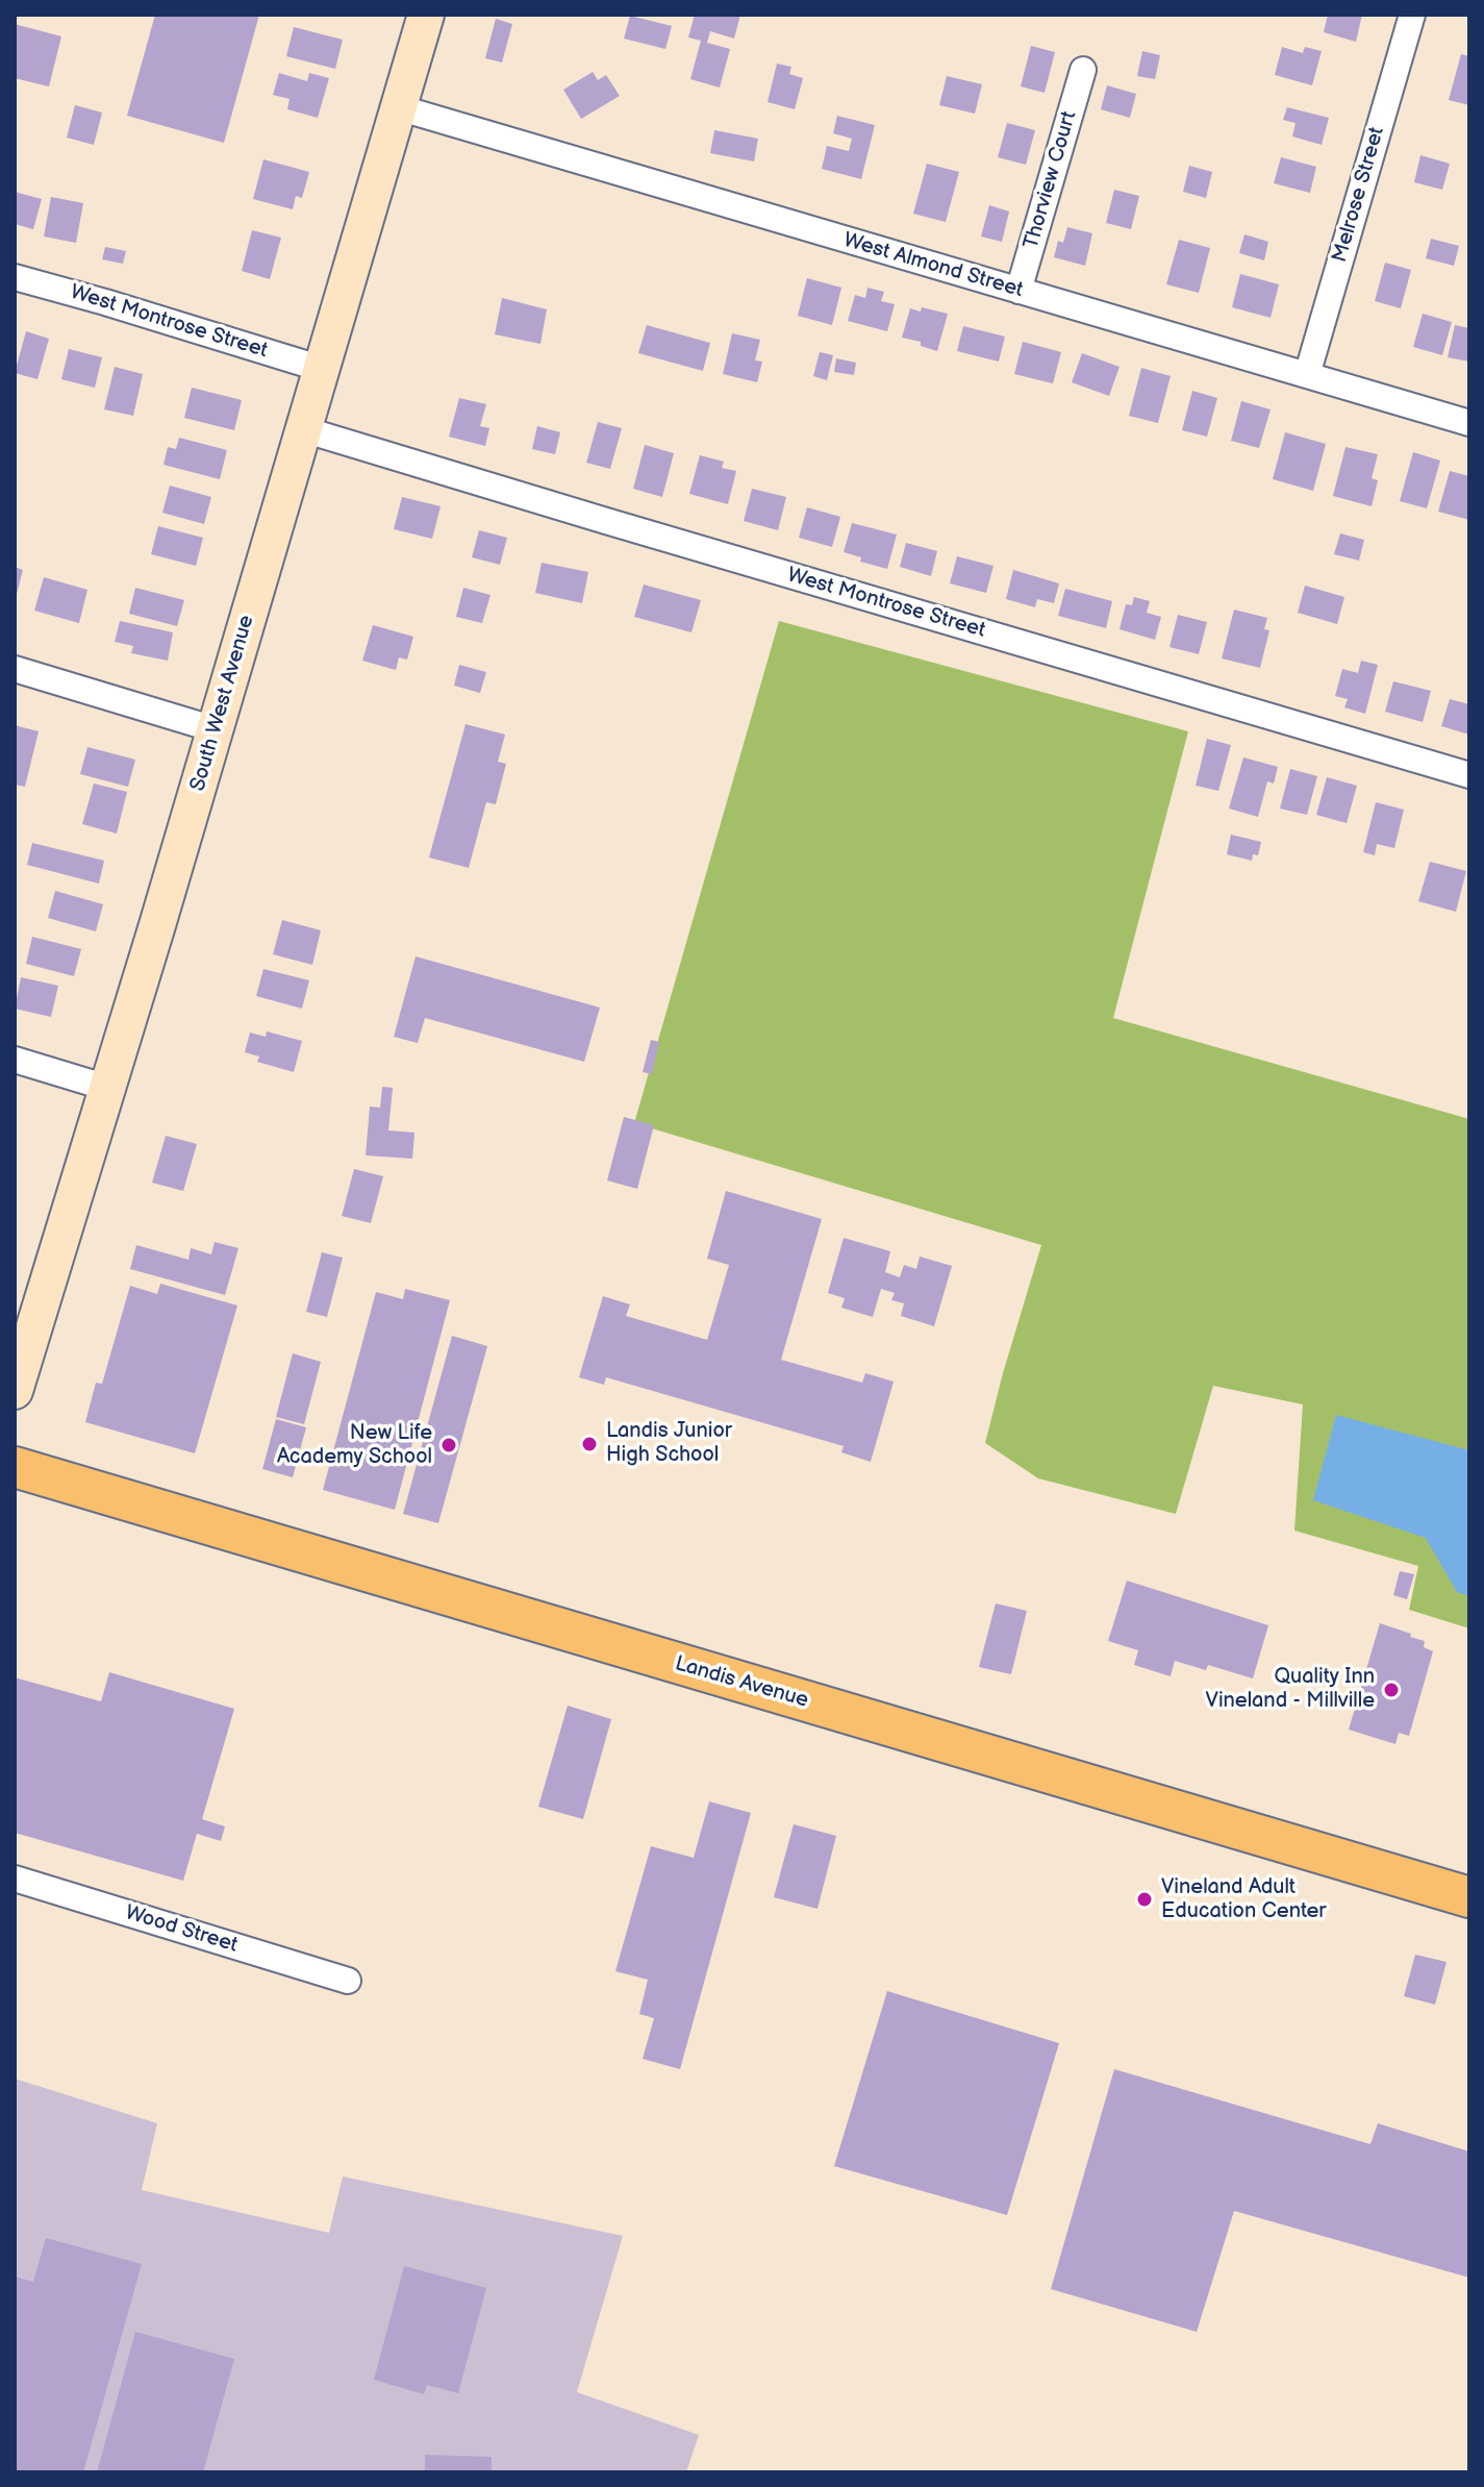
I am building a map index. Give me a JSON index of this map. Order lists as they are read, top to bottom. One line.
{"streets":{"main road":["Landis Avenue"],"street":["Thorview Court","Melrose Street","West Almond Street","West Montrose Street","South West Avenue","Wood Street"]},"crossings":[["Thorview Court","West Almond Street"],["Melrose Street","West Almond Street"],["West Almond Street","South West Avenue"],["West Montrose Street","South West Avenue"]],"places":["Landis Junior High School","New Life Academy School","Quality Inn Vineland - Millville","Vineland Adult Education Center"]}
